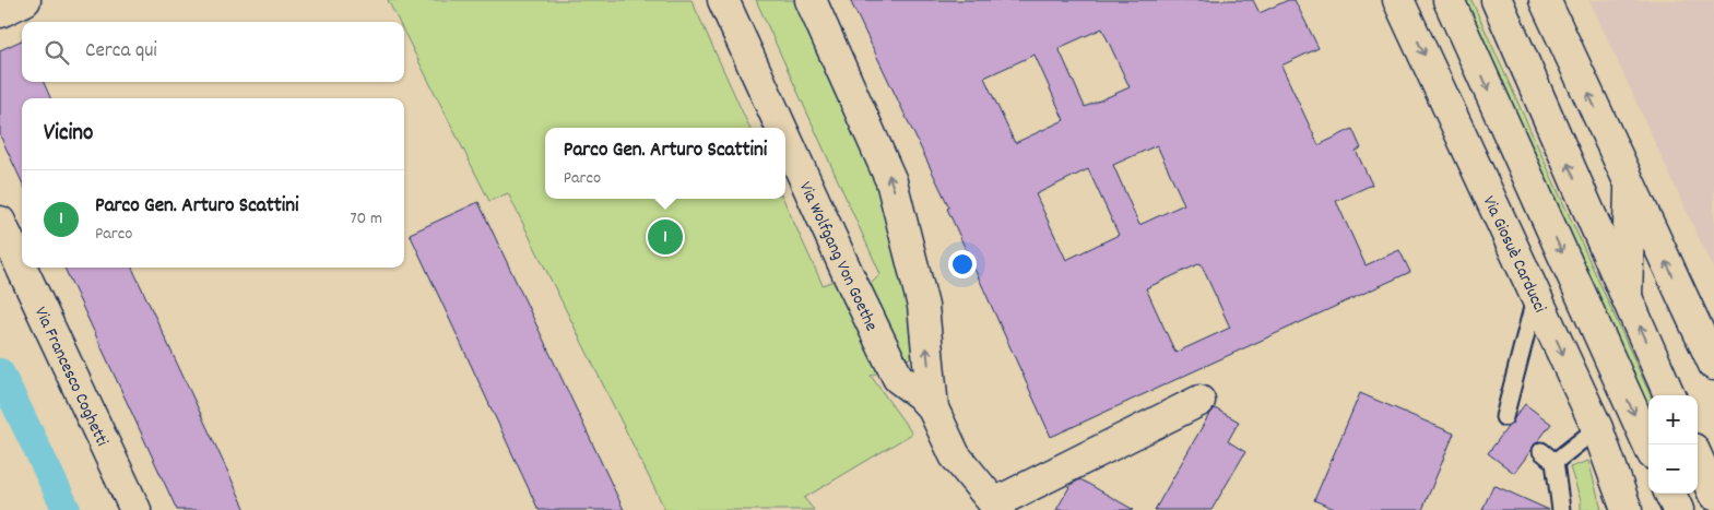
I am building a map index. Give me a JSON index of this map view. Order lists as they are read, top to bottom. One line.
{"streets":{"street":["Via Giosuè Carducci","Via Wolfgang Von Goethe","Via Francesco Coghetti"]},"page":{"search":"Cerca qui","heading":"Vicino","popup":["Parco Gen. Arturo Scattini","Parco"],"list":[{"mark":"1","name":"Parco Gen. Arturo Scattini","note":"Parco","value":"70 m"}],"pins":"1","map_buttons":["+","−"]}}
